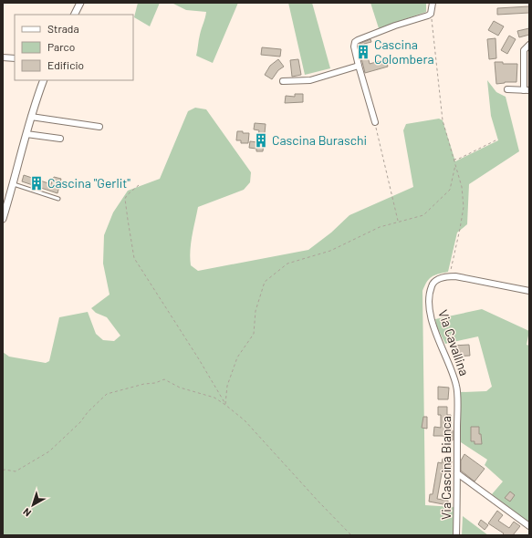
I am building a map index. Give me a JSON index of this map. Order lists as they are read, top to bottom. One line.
{"streets":{"street":["Via Cavallina","Via Cascina Bianca"]},"crossings":[["Via Cavallina","Via Cascina Bianca"]],"places":{"building":["Cascina Colombera","Cascina Buraschi","Cascina \"Gerlit\""]},"legend":["Strada","Parco","Edificio"],"north":"bottom left"}
